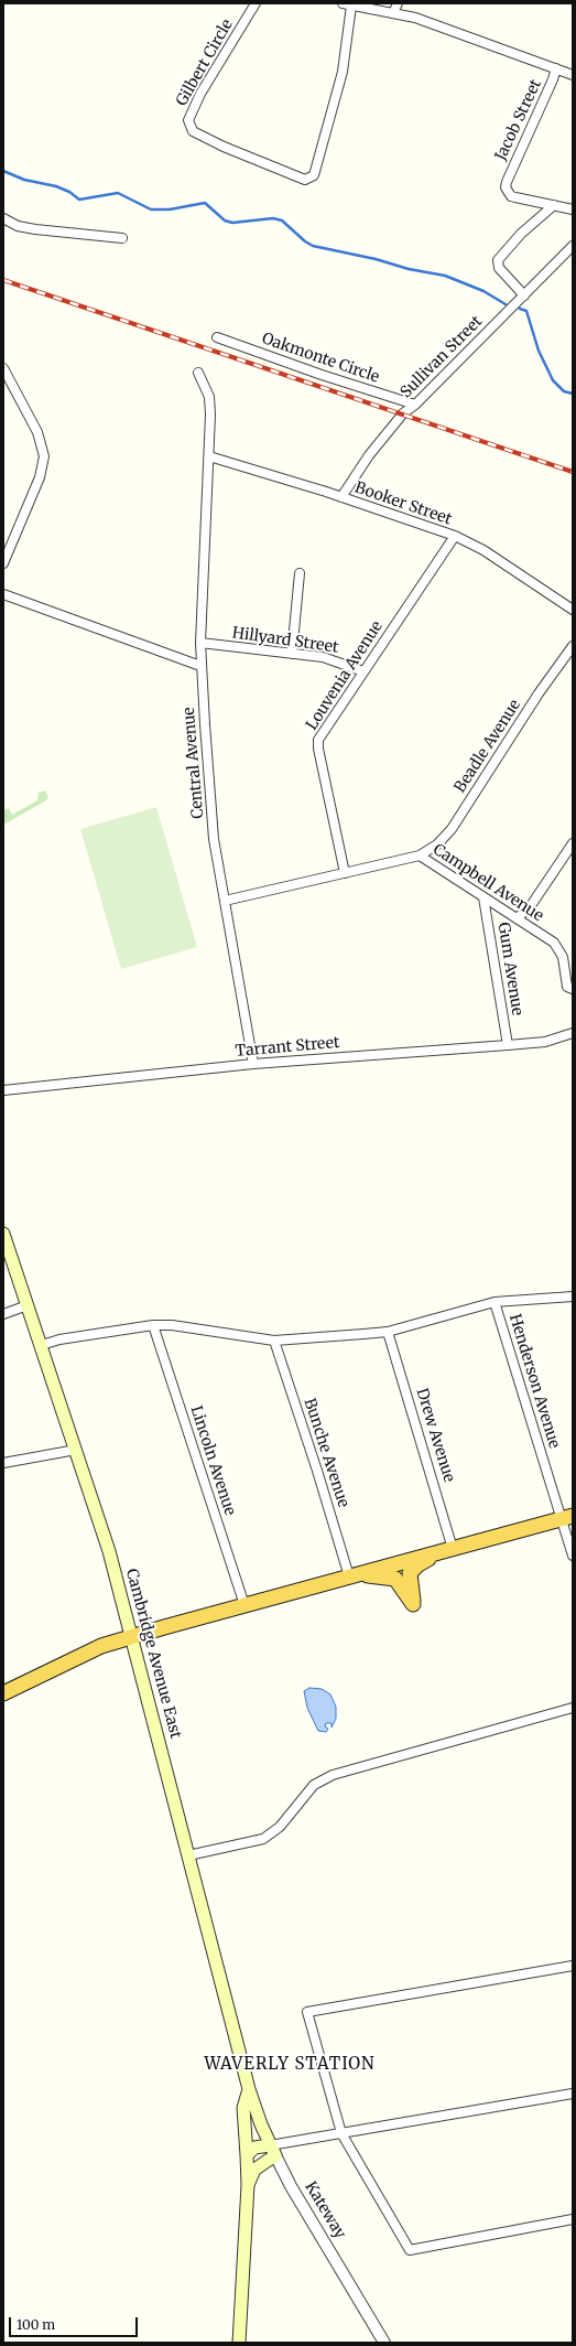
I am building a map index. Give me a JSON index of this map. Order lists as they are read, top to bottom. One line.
{"streets":{"main road":["Cambridge Avenue East","Kateway"],"street":["Gilbert Circle","Jacob Street","Sullivan Street","Oakmonte Circle","Booker Street","Hillyard Street","Louvenia Avenue","Beadle Avenue","Central Avenue","Campbell Avenue","Gum Avenue","Tarrant Street","Henderson Avenue","Drew Avenue","Bunche Avenue","Lincoln Avenue"]},"crossings":[["Sullivan Street","Oakmonte Circle"],["Sullivan Street","Booker Street"],["Booker Street","Louvenia Avenue"],["Booker Street","Central Avenue"],["Hillyard Street","Louvenia Avenue"],["Hillyard Street","Central Avenue"],["Louvenia Avenue","Campbell Avenue"],["Beadle Avenue","Campbell Avenue"],["Central Avenue","Campbell Avenue"],["Central Avenue","Tarrant Street"],["Campbell Avenue","Gum Avenue"],["Gum Avenue","Tarrant Street"],["Cambridge Avenue East","Kateway"]],"districts":["WAVERLY STATION"],"scale_bar":"100 m"}
